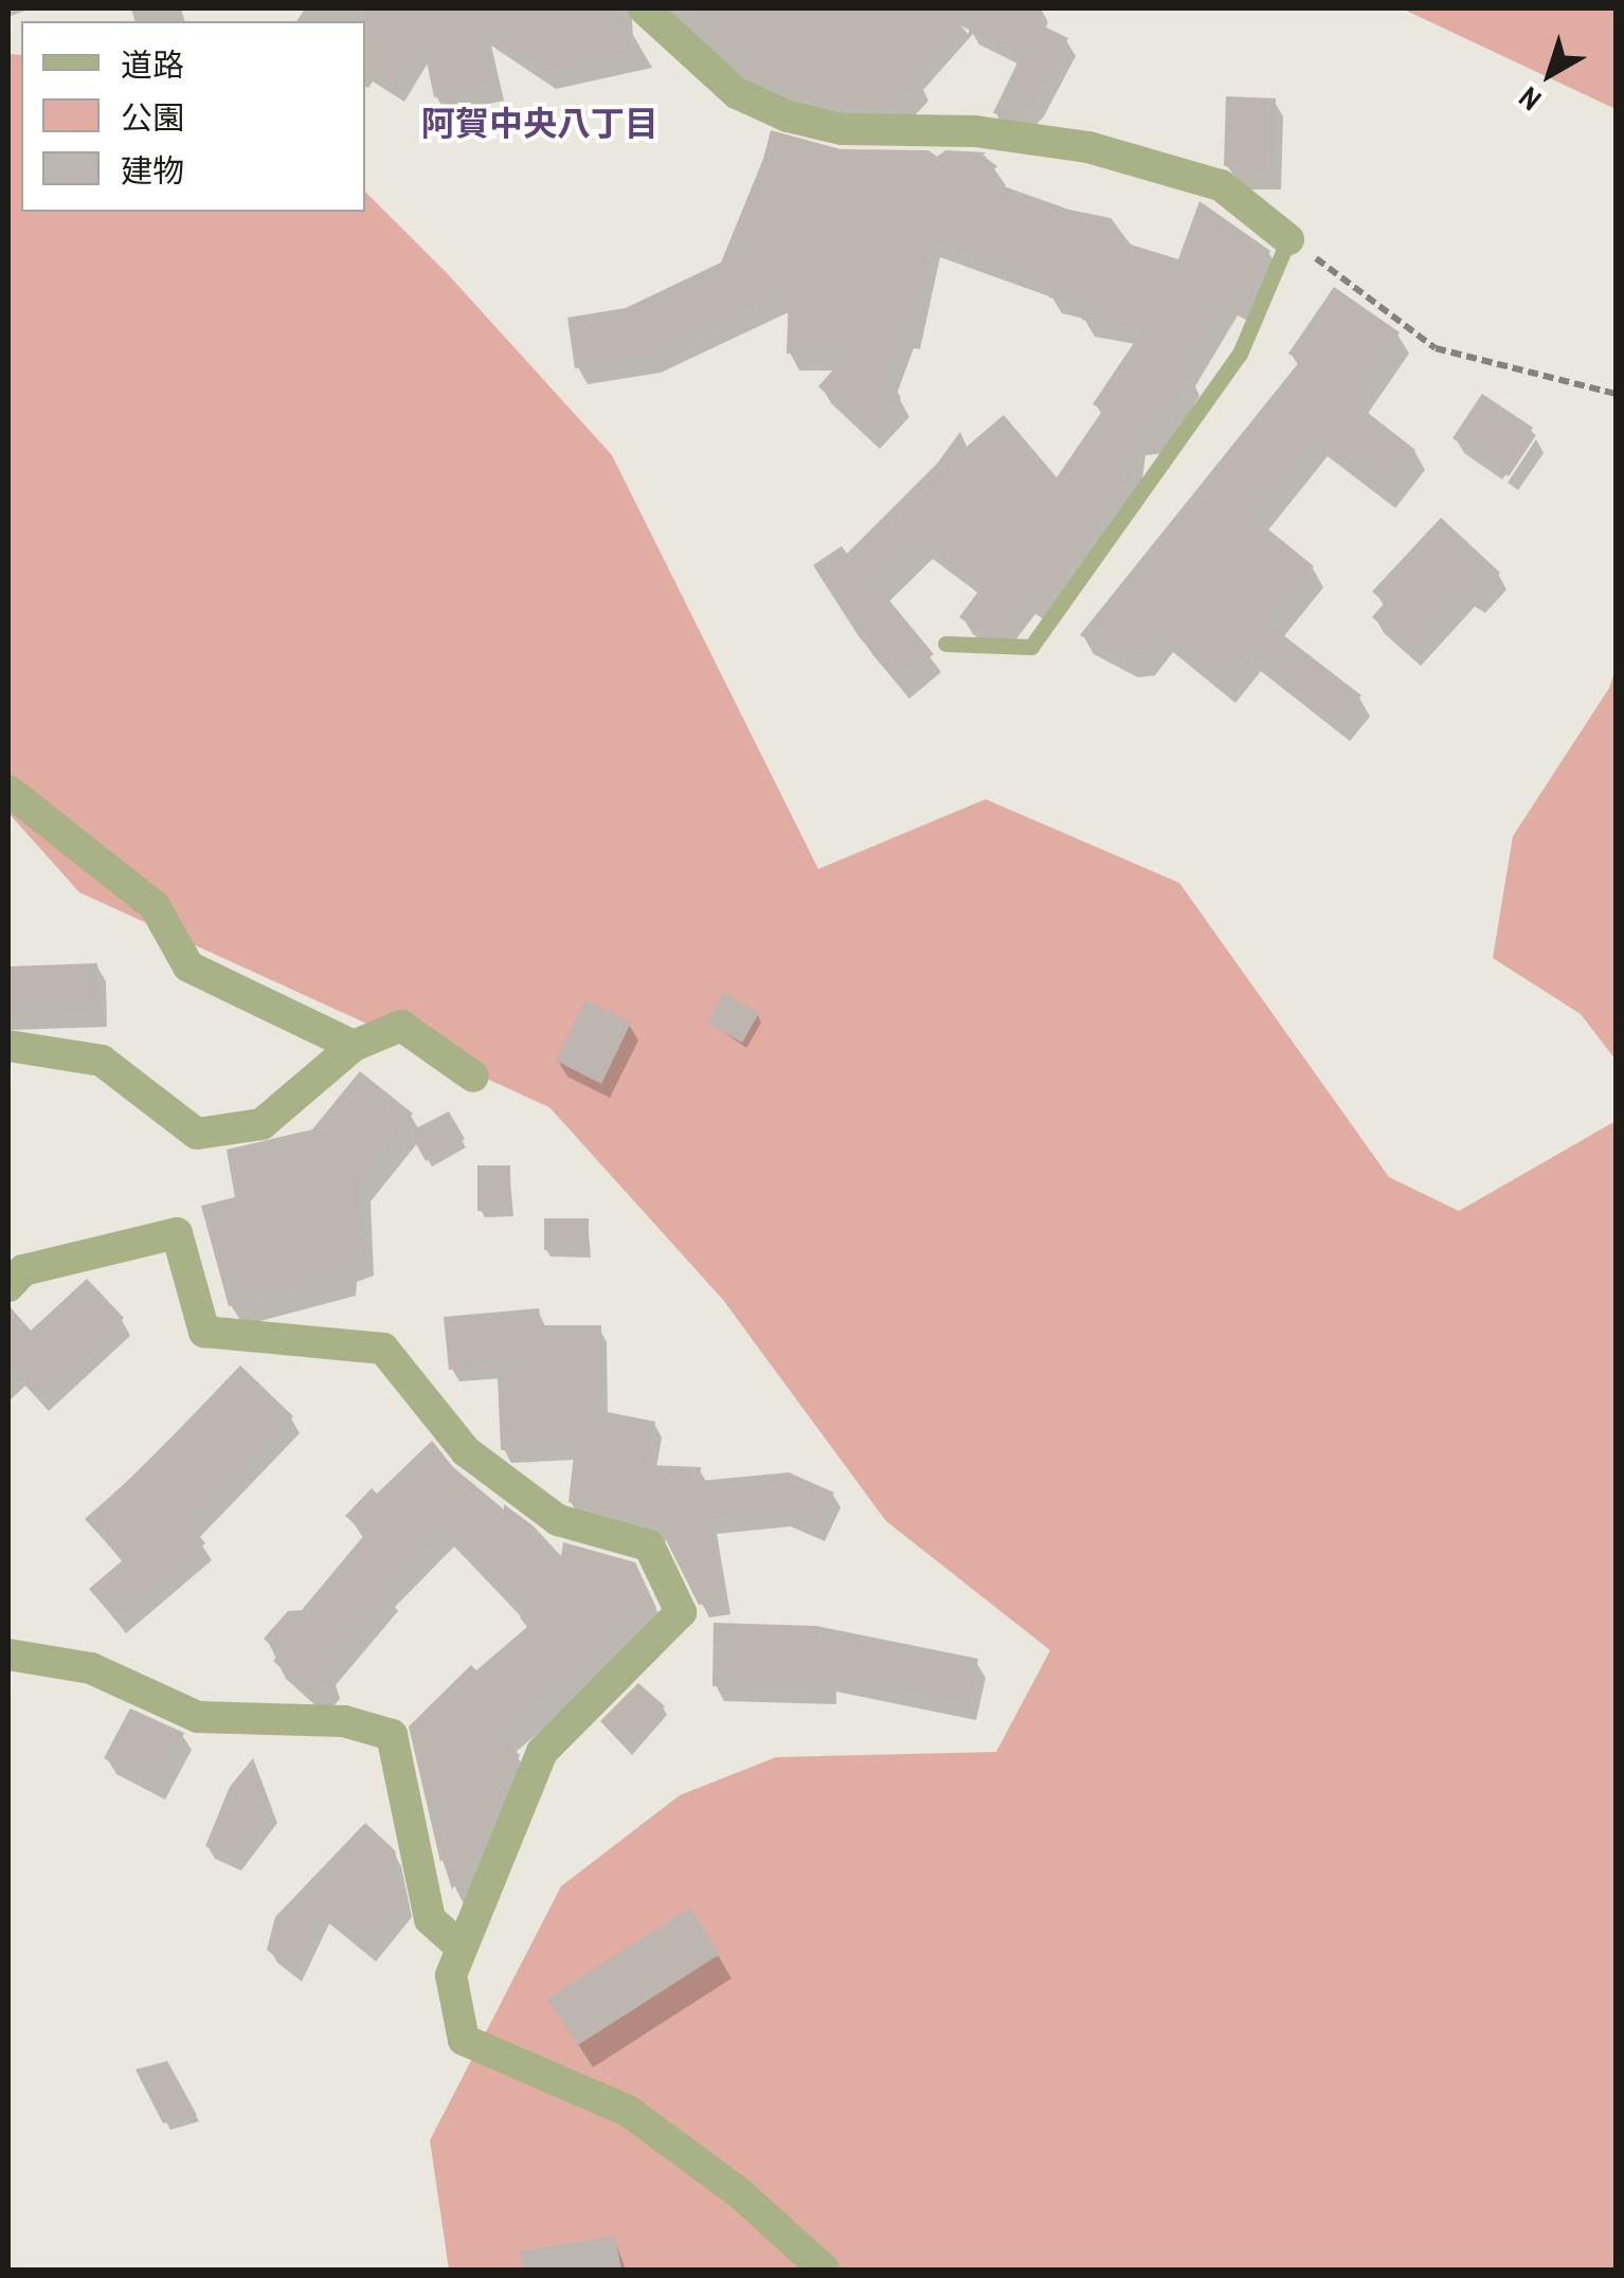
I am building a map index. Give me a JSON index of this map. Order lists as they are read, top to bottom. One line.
{"districts":["阿賀中央八丁目"],"legend":["道路","公園","建物"],"north":"bottom left"}
